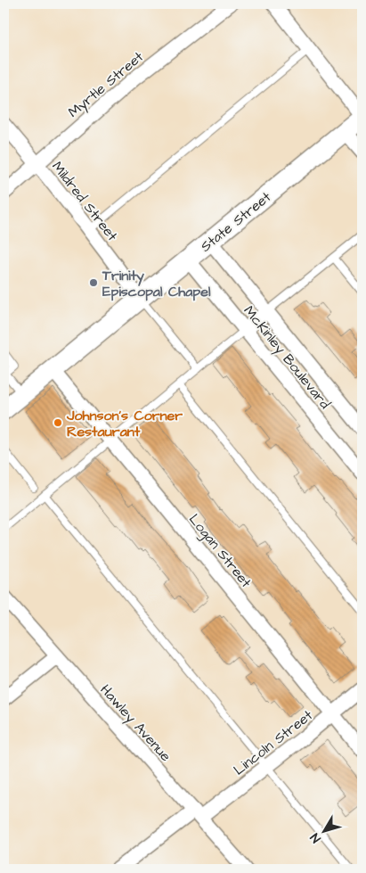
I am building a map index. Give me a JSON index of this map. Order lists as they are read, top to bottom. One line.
{"streets":{"street":["Myrtle Street","Mildred Street","State Street","McKinley Boulevard","Logan Street","Hawley Avenue","Lincoln Street"]},"crossings":[["Myrtle Street","Mildred Street"],["Mildred Street","State Street"],["State Street","McKinley Boulevard"],["State Street","Logan Street"],["Logan Street","Lincoln Street"],["Hawley Avenue","Lincoln Street"]],"places":["Trinity Episcopal Chapel","Johnson's Corner Restaurant"],"north":"bottom left"}
